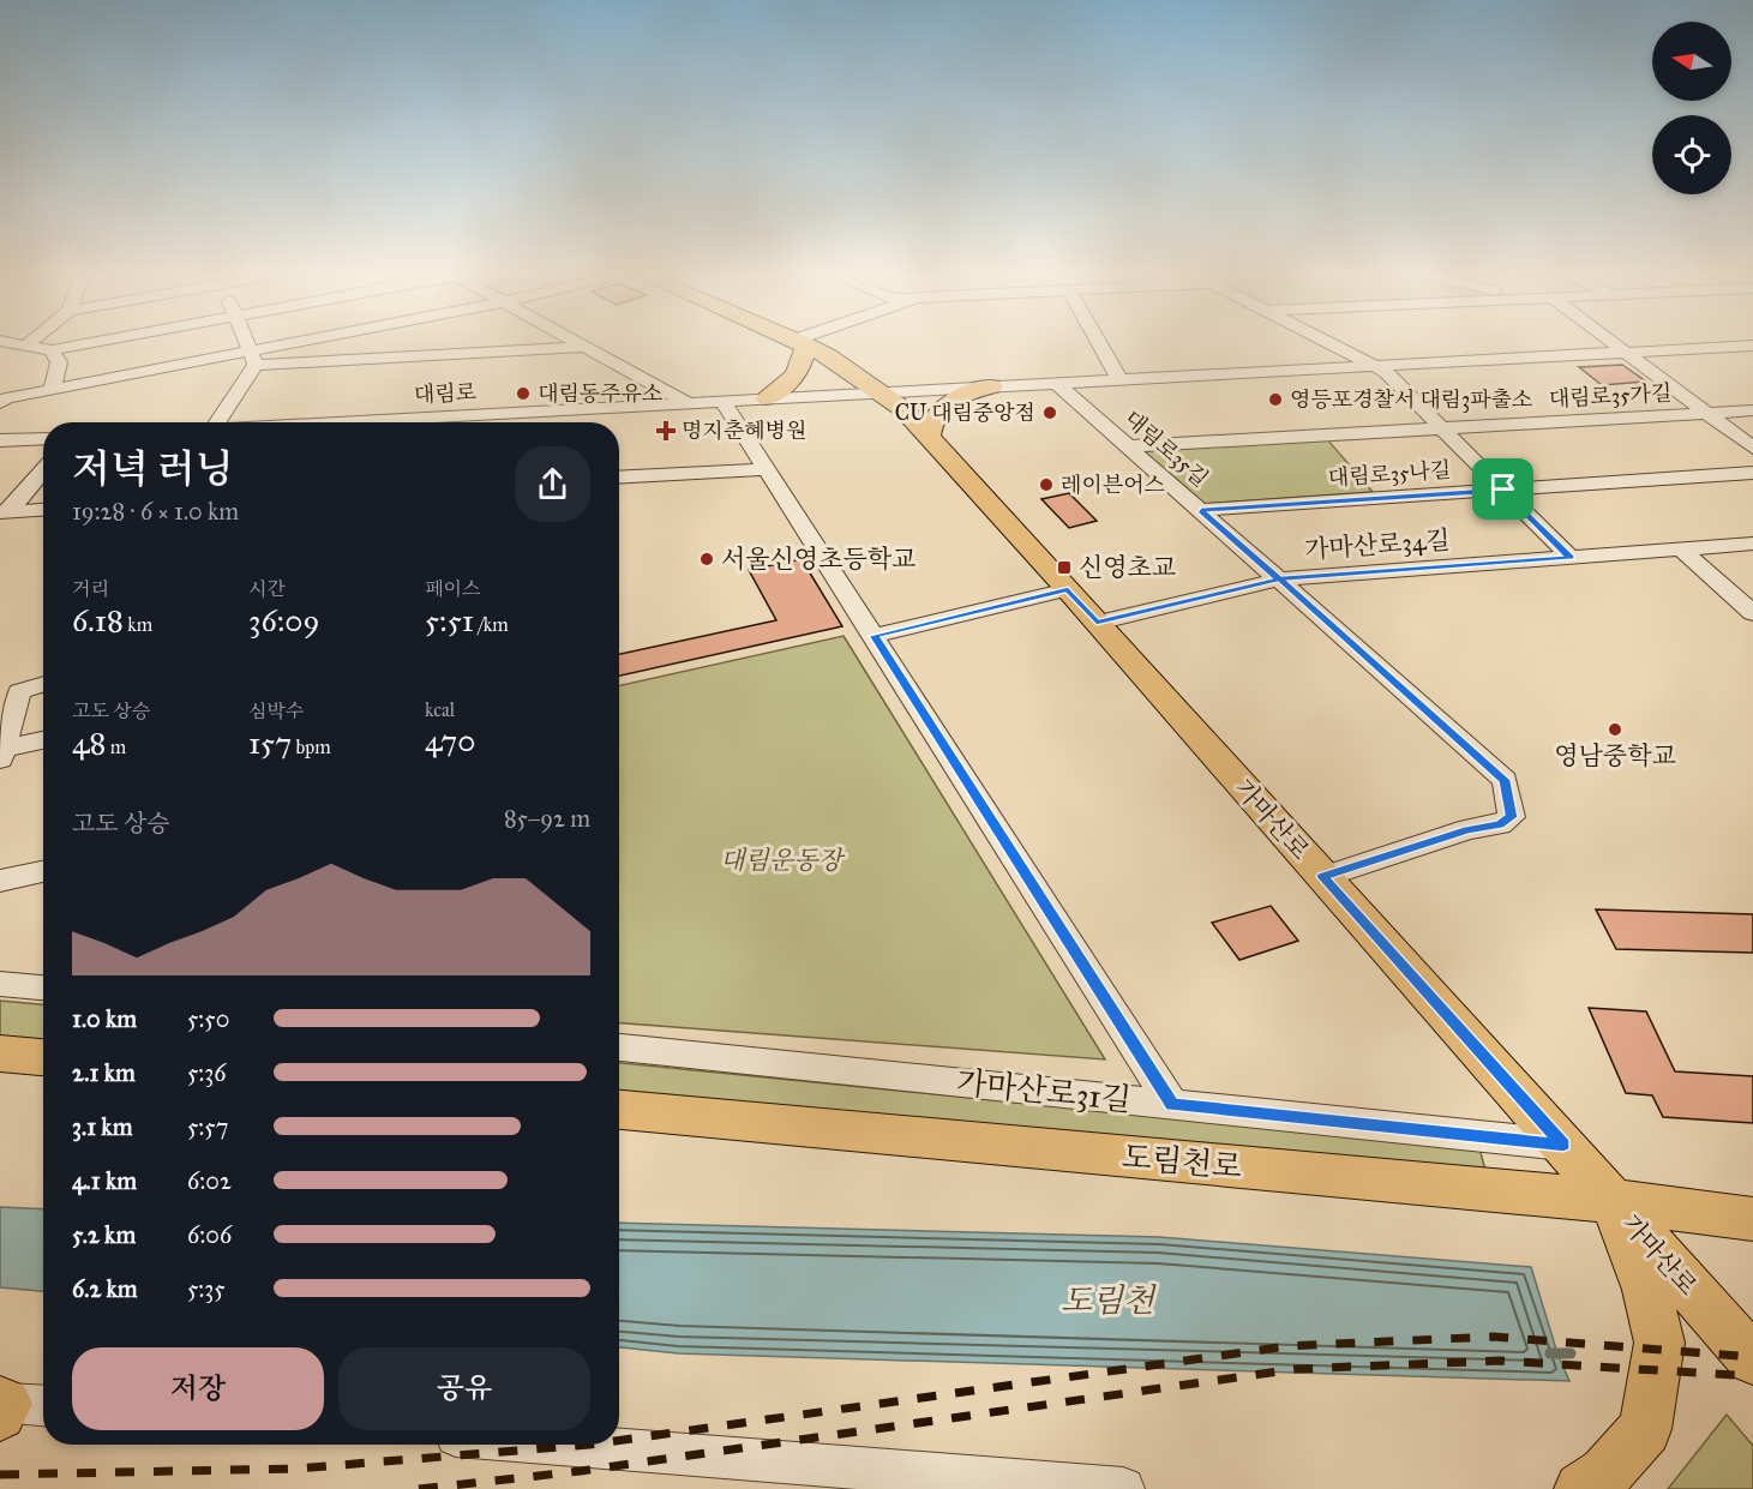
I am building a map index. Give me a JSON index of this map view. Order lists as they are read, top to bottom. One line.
{"streets":{"main road":["가마산로","도림천로"],"street":["대림로","대림로35가길","대림로35길","대림로35나길","가마산로34길","가마산로31길"]},"crossings":[["대림로","대림로35길"],["대림로","가마산로"],["대림로35가길","대림로35길"],["대림로35길","대림로35나길"],["대림로35길","가마산로34길"],["대림로35길","가마산로"],["가마산로34길","가마산로"],["가마산로","가마산로31길"],["가마산로","도림천로"]],"water":["도림천"],"parks":["대림운동장"],"places":{"other":["대림동주유소","영등포경찰서 대림3파출소","CU 대림중앙점","레이븐어스","서울신영초등학교","영남중학교"],"health":["명지춘혜병원"],"transit":["신영초교"]},"north":"left","page":{"heading":["저녁 러닝","19:28 · 6 × 1.0 km"],"stats":[["거리","6.18 km"],["시간","36:09"],["페이스","5:51 /km"],["고도 상승","48 m"],["심박수","157 bpm"],["kcal","470"]],"chart":["고도 상승","85–92 m"],"list":[{"name":"1.0 km","note":"5:50"},{"name":"2.1 km","note":"5:36"},{"name":"3.1 km","note":"5:57"},{"name":"4.1 km","note":"6:02"},{"name":"5.2 km","note":"6:06"},{"name":"6.2 km","note":"5:35"}],"buttons":["저장","공유"]}}
